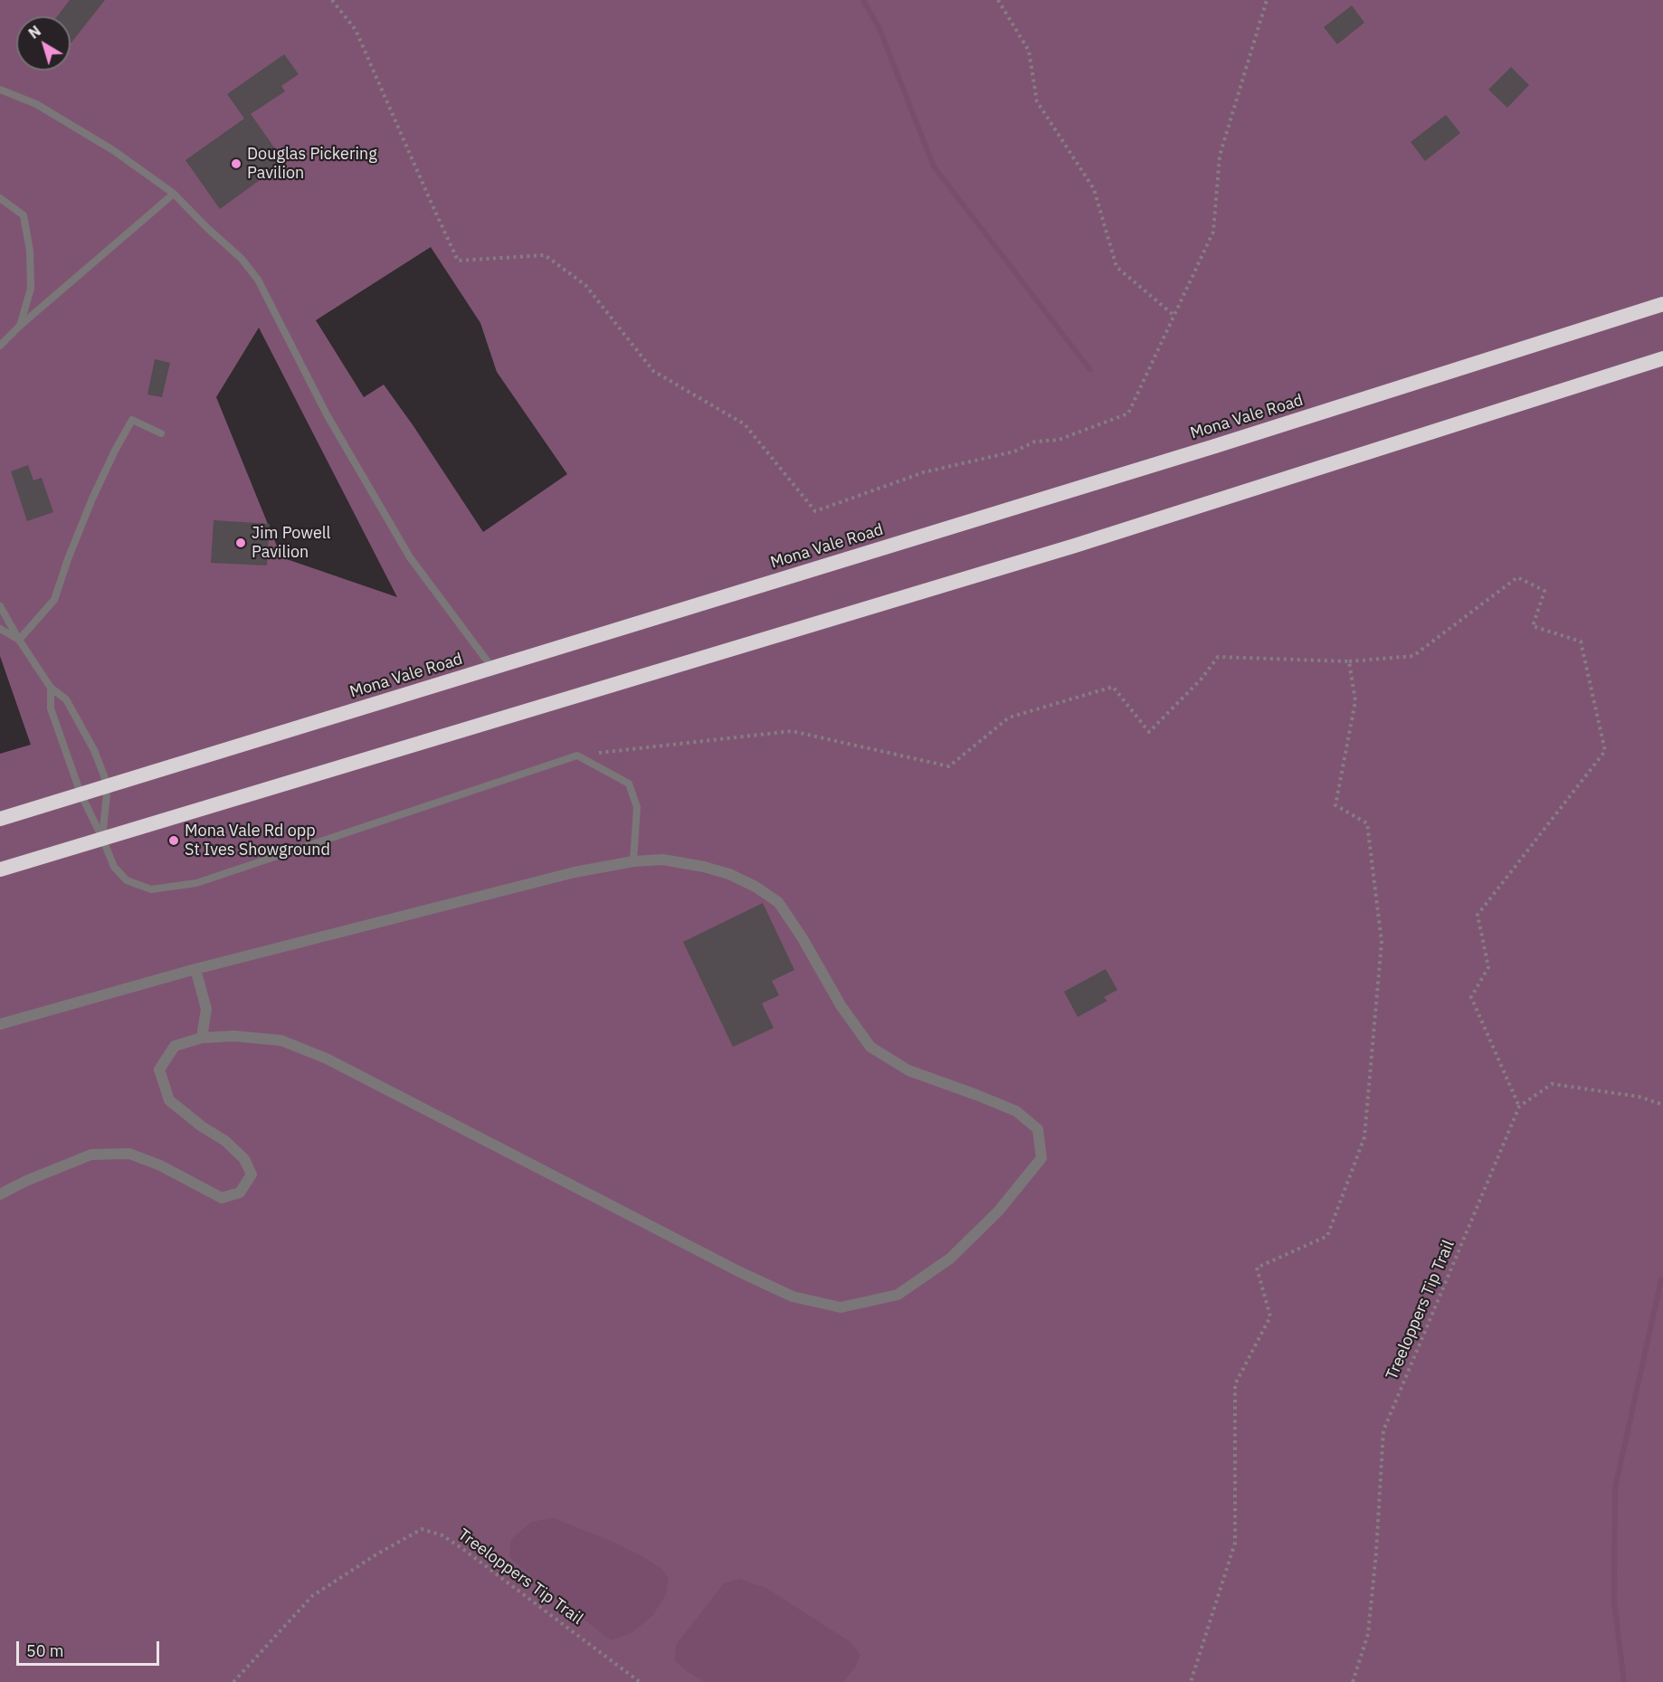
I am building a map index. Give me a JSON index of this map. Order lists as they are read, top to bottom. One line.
{"streets":{"highway":["Mona Vale Road"],"path":["Treeloppers Tip Trail"]},"places":["Douglas Pickering Pavilion","Jim Powell Pavilion","Mona Vale Rd opp St Ives Showground"],"scale_bar":"50 m","north":"top left"}
